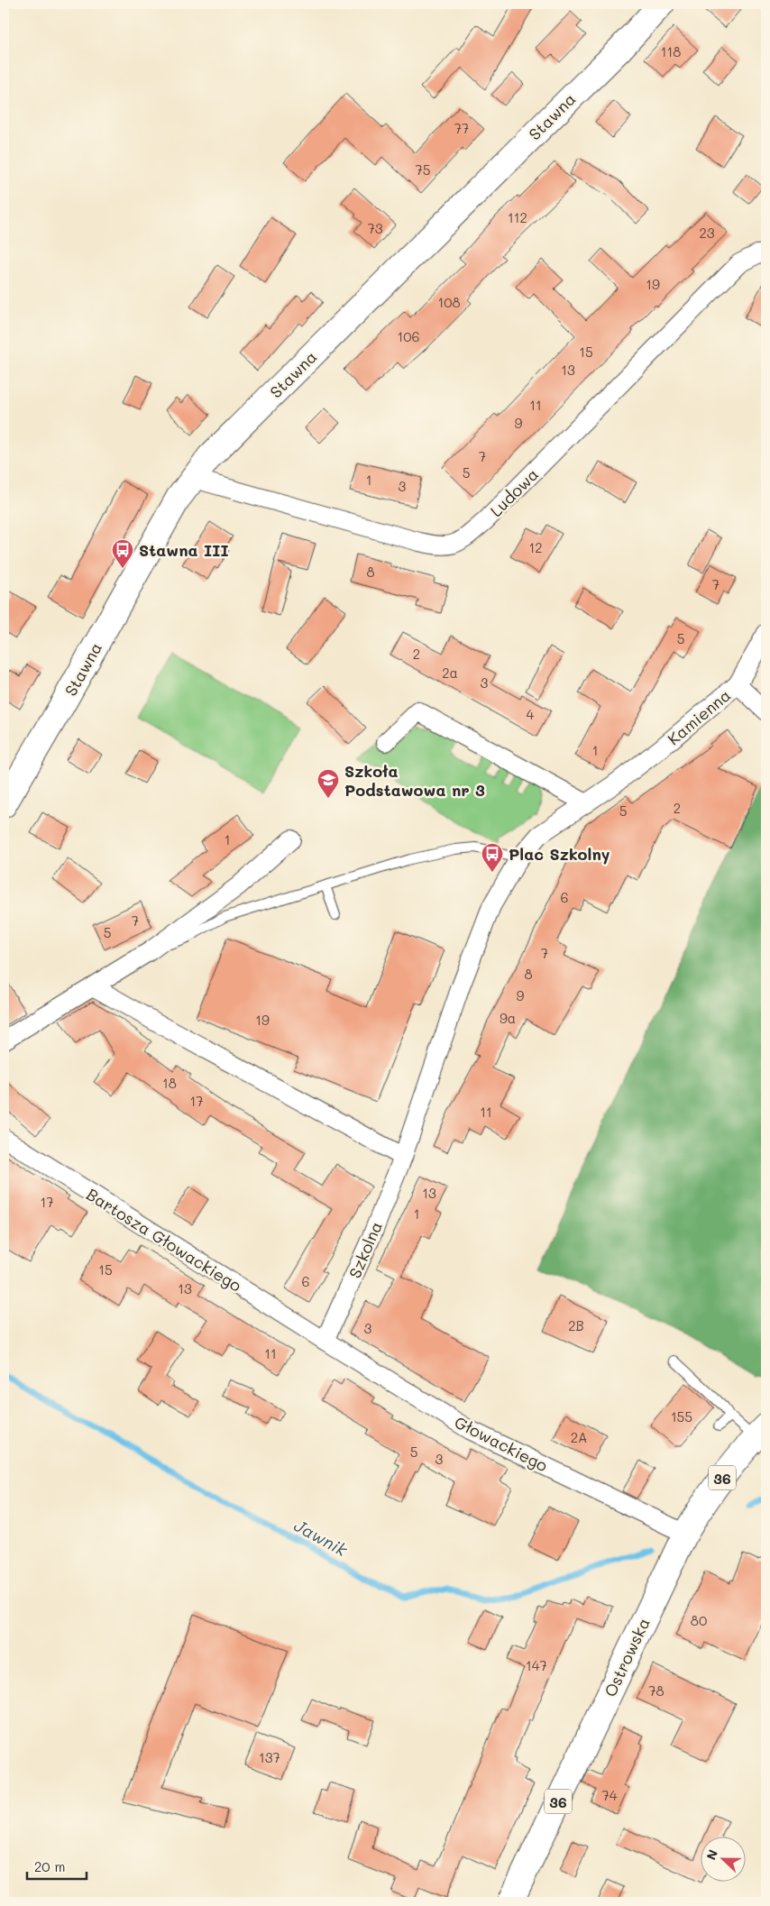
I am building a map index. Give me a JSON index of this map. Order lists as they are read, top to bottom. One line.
{"streets":{"street":["Stawna","Ludowa","Kamienna","Bartosza Głowackiego","Szkolna","Głowackiego","36","Ostrowska"]},"crossings":[["Stawna","Ludowa"],["Kamienna","Szkolna"],["Bartosza Głowackiego","Szkolna"],["Bartosza Głowackiego","Głowackiego"],["Szkolna","Głowackiego"],["Głowackiego","Ostrowska"]],"water":["Jawnik"],"places":{"bus stop":["Stawna III","Plac Szkolny"],"school or university":["Szkoła Podstawowa nr 3"]},"house_numbers":["118","77","75","112","73","23","19","108","106","15","13","11","9","7","5","1","3","12","8","7","5","2","2a","3","4","1","2","5","1","6","7","5","7","8","9","9a","19","18","17","11","13","17","1","15","6","13","2B","3","11","155","2A","5","3","80","147","78","137","74"],"scale_bar":"20 m","north":"left"}
